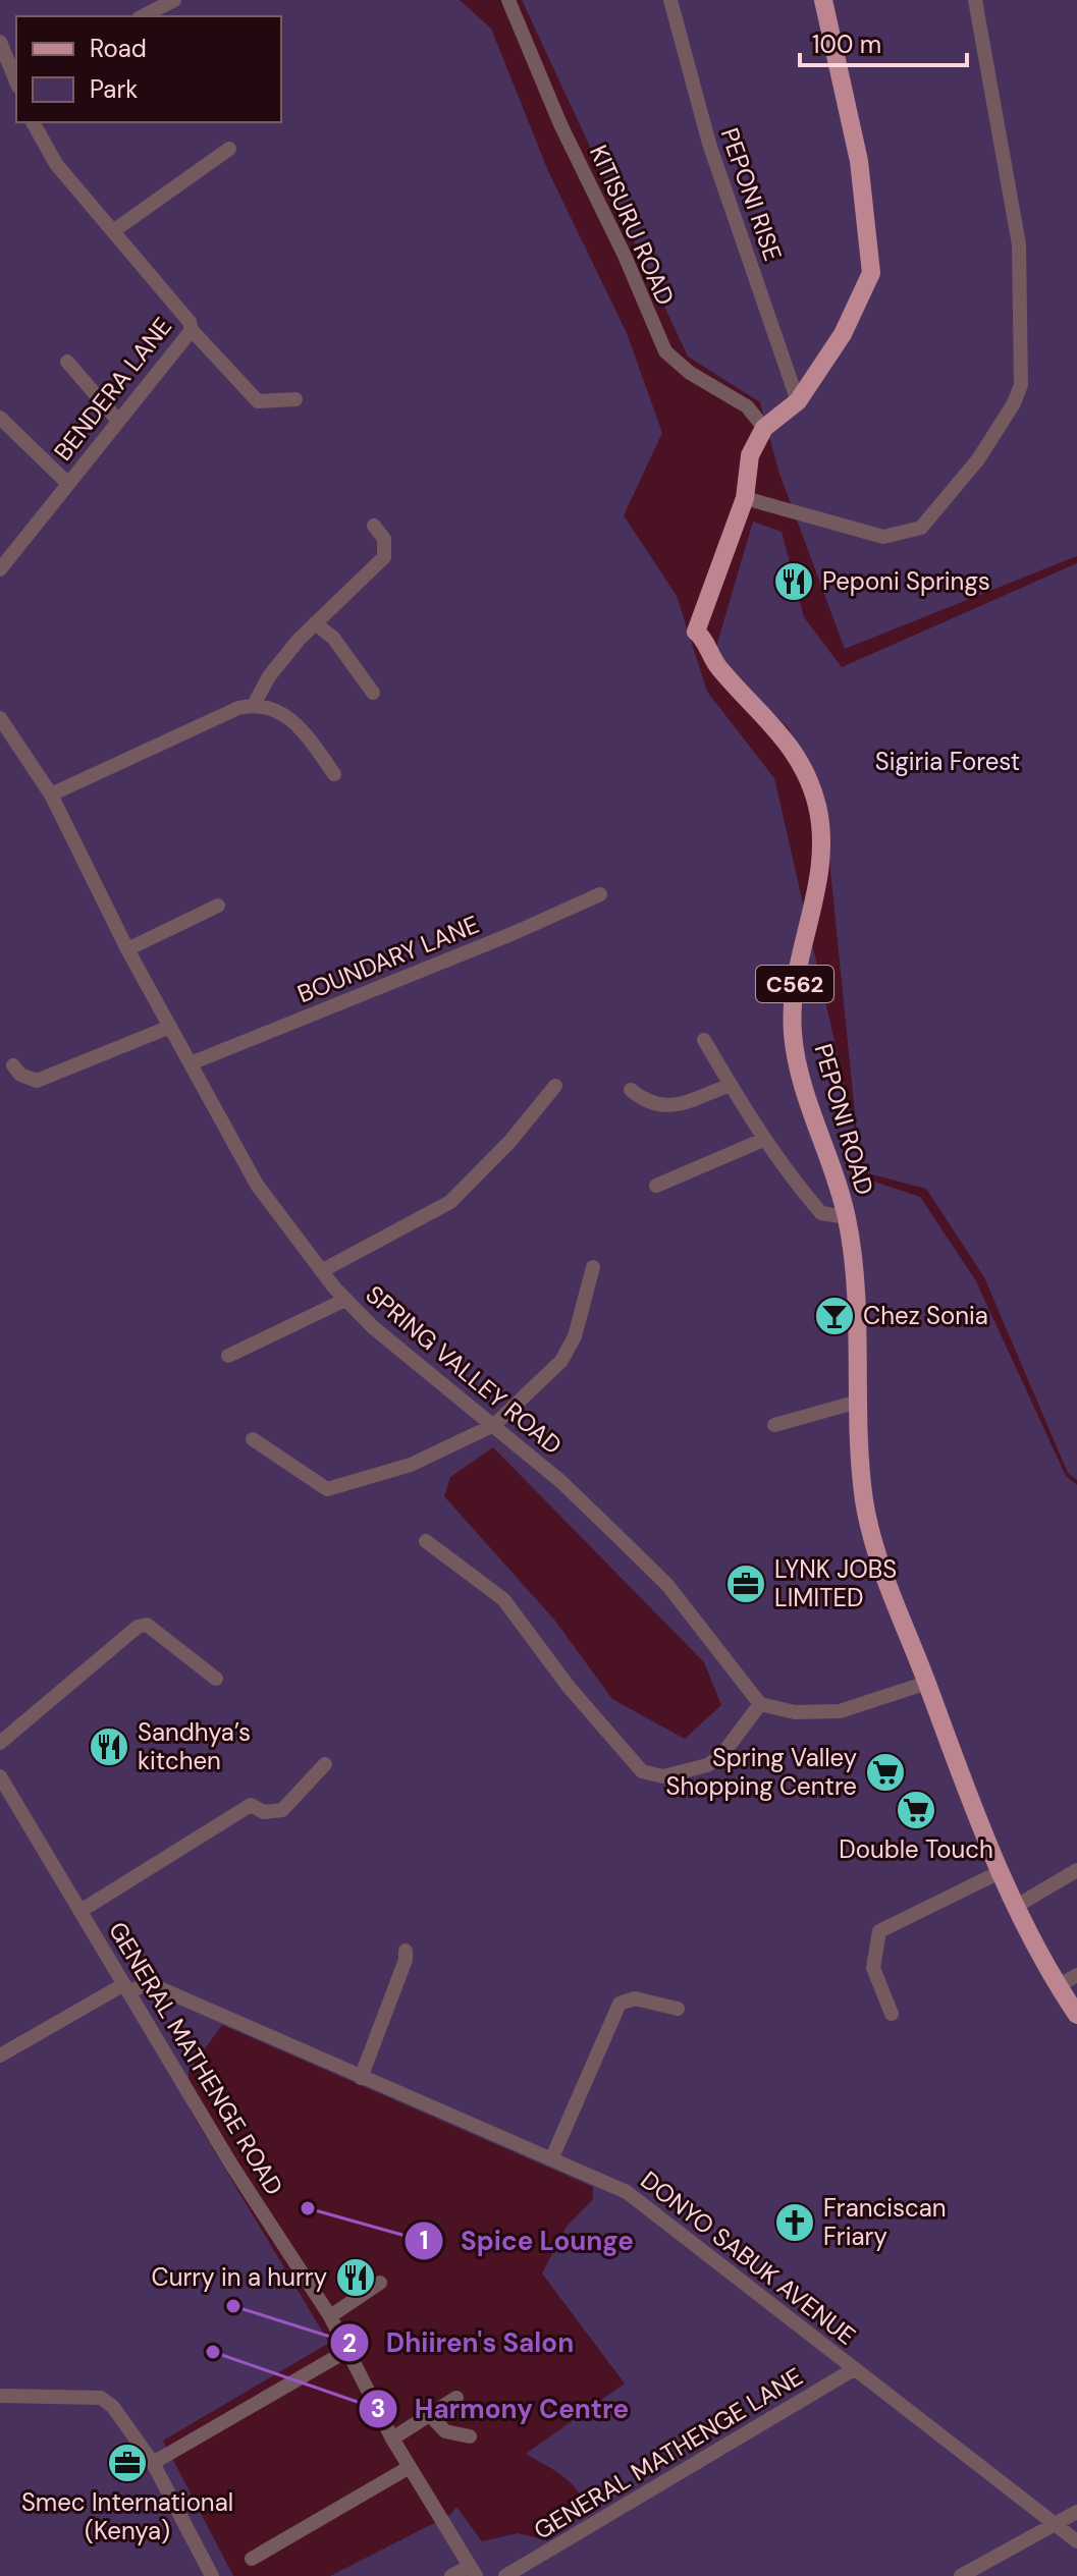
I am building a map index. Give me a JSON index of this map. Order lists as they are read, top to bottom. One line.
{"streets":{"main road":["C562","PEPONI ROAD"],"street":["PEPONI RISE","KITISURU ROAD","BENDERA LANE","BOUNDARY LANE","SPRING VALLEY ROAD","GENERAL MATHENGE ROAD","DONYO SABUK AVENUE","GENERAL MATHENGE LANE"]},"crossings":[["PEPONI RISE","PEPONI ROAD"],["KITISURU ROAD","PEPONI ROAD"],["BOUNDARY LANE","SPRING VALLEY ROAD"],["GENERAL MATHENGE ROAD","DONYO SABUK AVENUE"],["DONYO SABUK AVENUE","GENERAL MATHENGE LANE"]],"parks":["Sigiria Forest"],"places":{"restaurant":["Peponi Springs","Sandhya’s kitchen","Curry in a hurry"],"bar":["Chez Sonia"],"office":["LYNK JOBS LIMITED","Smec International (Kenya)"],"supermarket":["Spring Valley Shopping Centre","Double Touch"],"other":["Spice Lounge","Dhiiren's Salon","Harmony Centre"],"church":["Franciscan Friary"]},"legend":["Road","Park"],"scale_bar":"100 m"}
